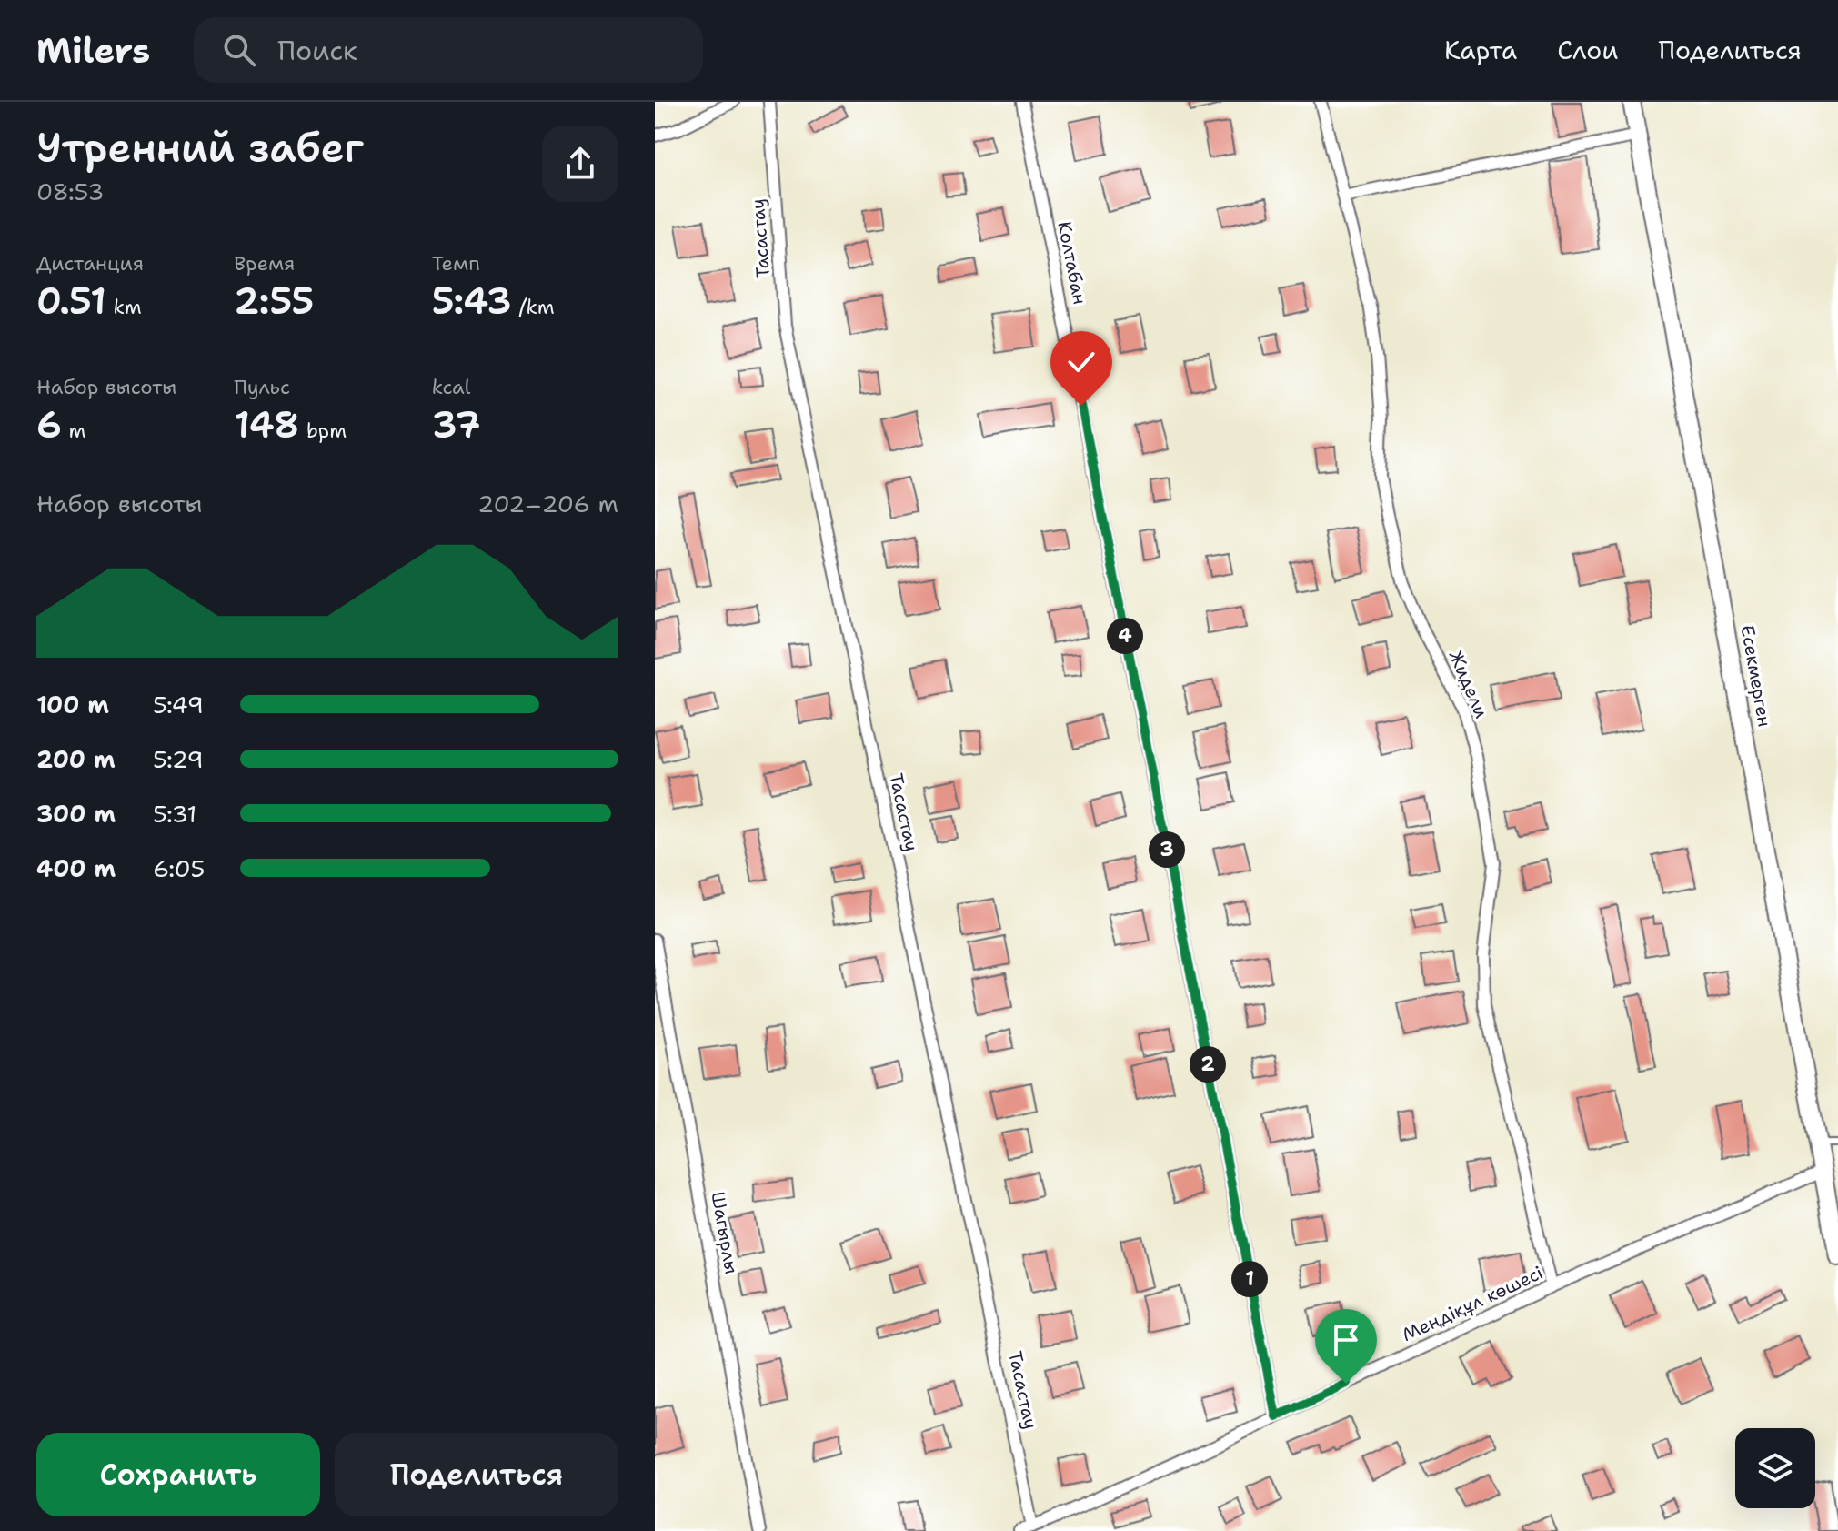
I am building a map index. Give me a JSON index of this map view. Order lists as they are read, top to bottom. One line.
{"streets":{"street":["Тасастау","Колтабан","Eсекмерген","Жидели","Шагырлы","Меңдіқұл көшесі"]},"crossings":[["Тасастау","Меңдіқұл көшесі"],["Колтабан","Меңдіқұл көшесі"],["Eсекмерген","Меңдіқұл көшесі"],["Жидели","Меңдіқұл көшесі"]],"page":{"header":"Milers","search":"Поиск","nav":["Карта","Слои","Поделиться"],"heading":["Утренний забег","08:53"],"stats":[["Дистанция","0.51 km"],["Время","2:55"],["Темп","5:43 /km"],["Набор высоты","6 m"],["Пульс","148 bpm"],["kcal","37"]],"chart":["Набор высоты","202–206 m"],"pins":["4","3","2","1"],"list":[{"name":"100 m","note":"5:49"},{"name":"200 m","note":"5:29"},{"name":"300 m","note":"5:31"},{"name":"400 m","note":"6:05"}],"buttons":["Сохранить","Поделиться"]}}
